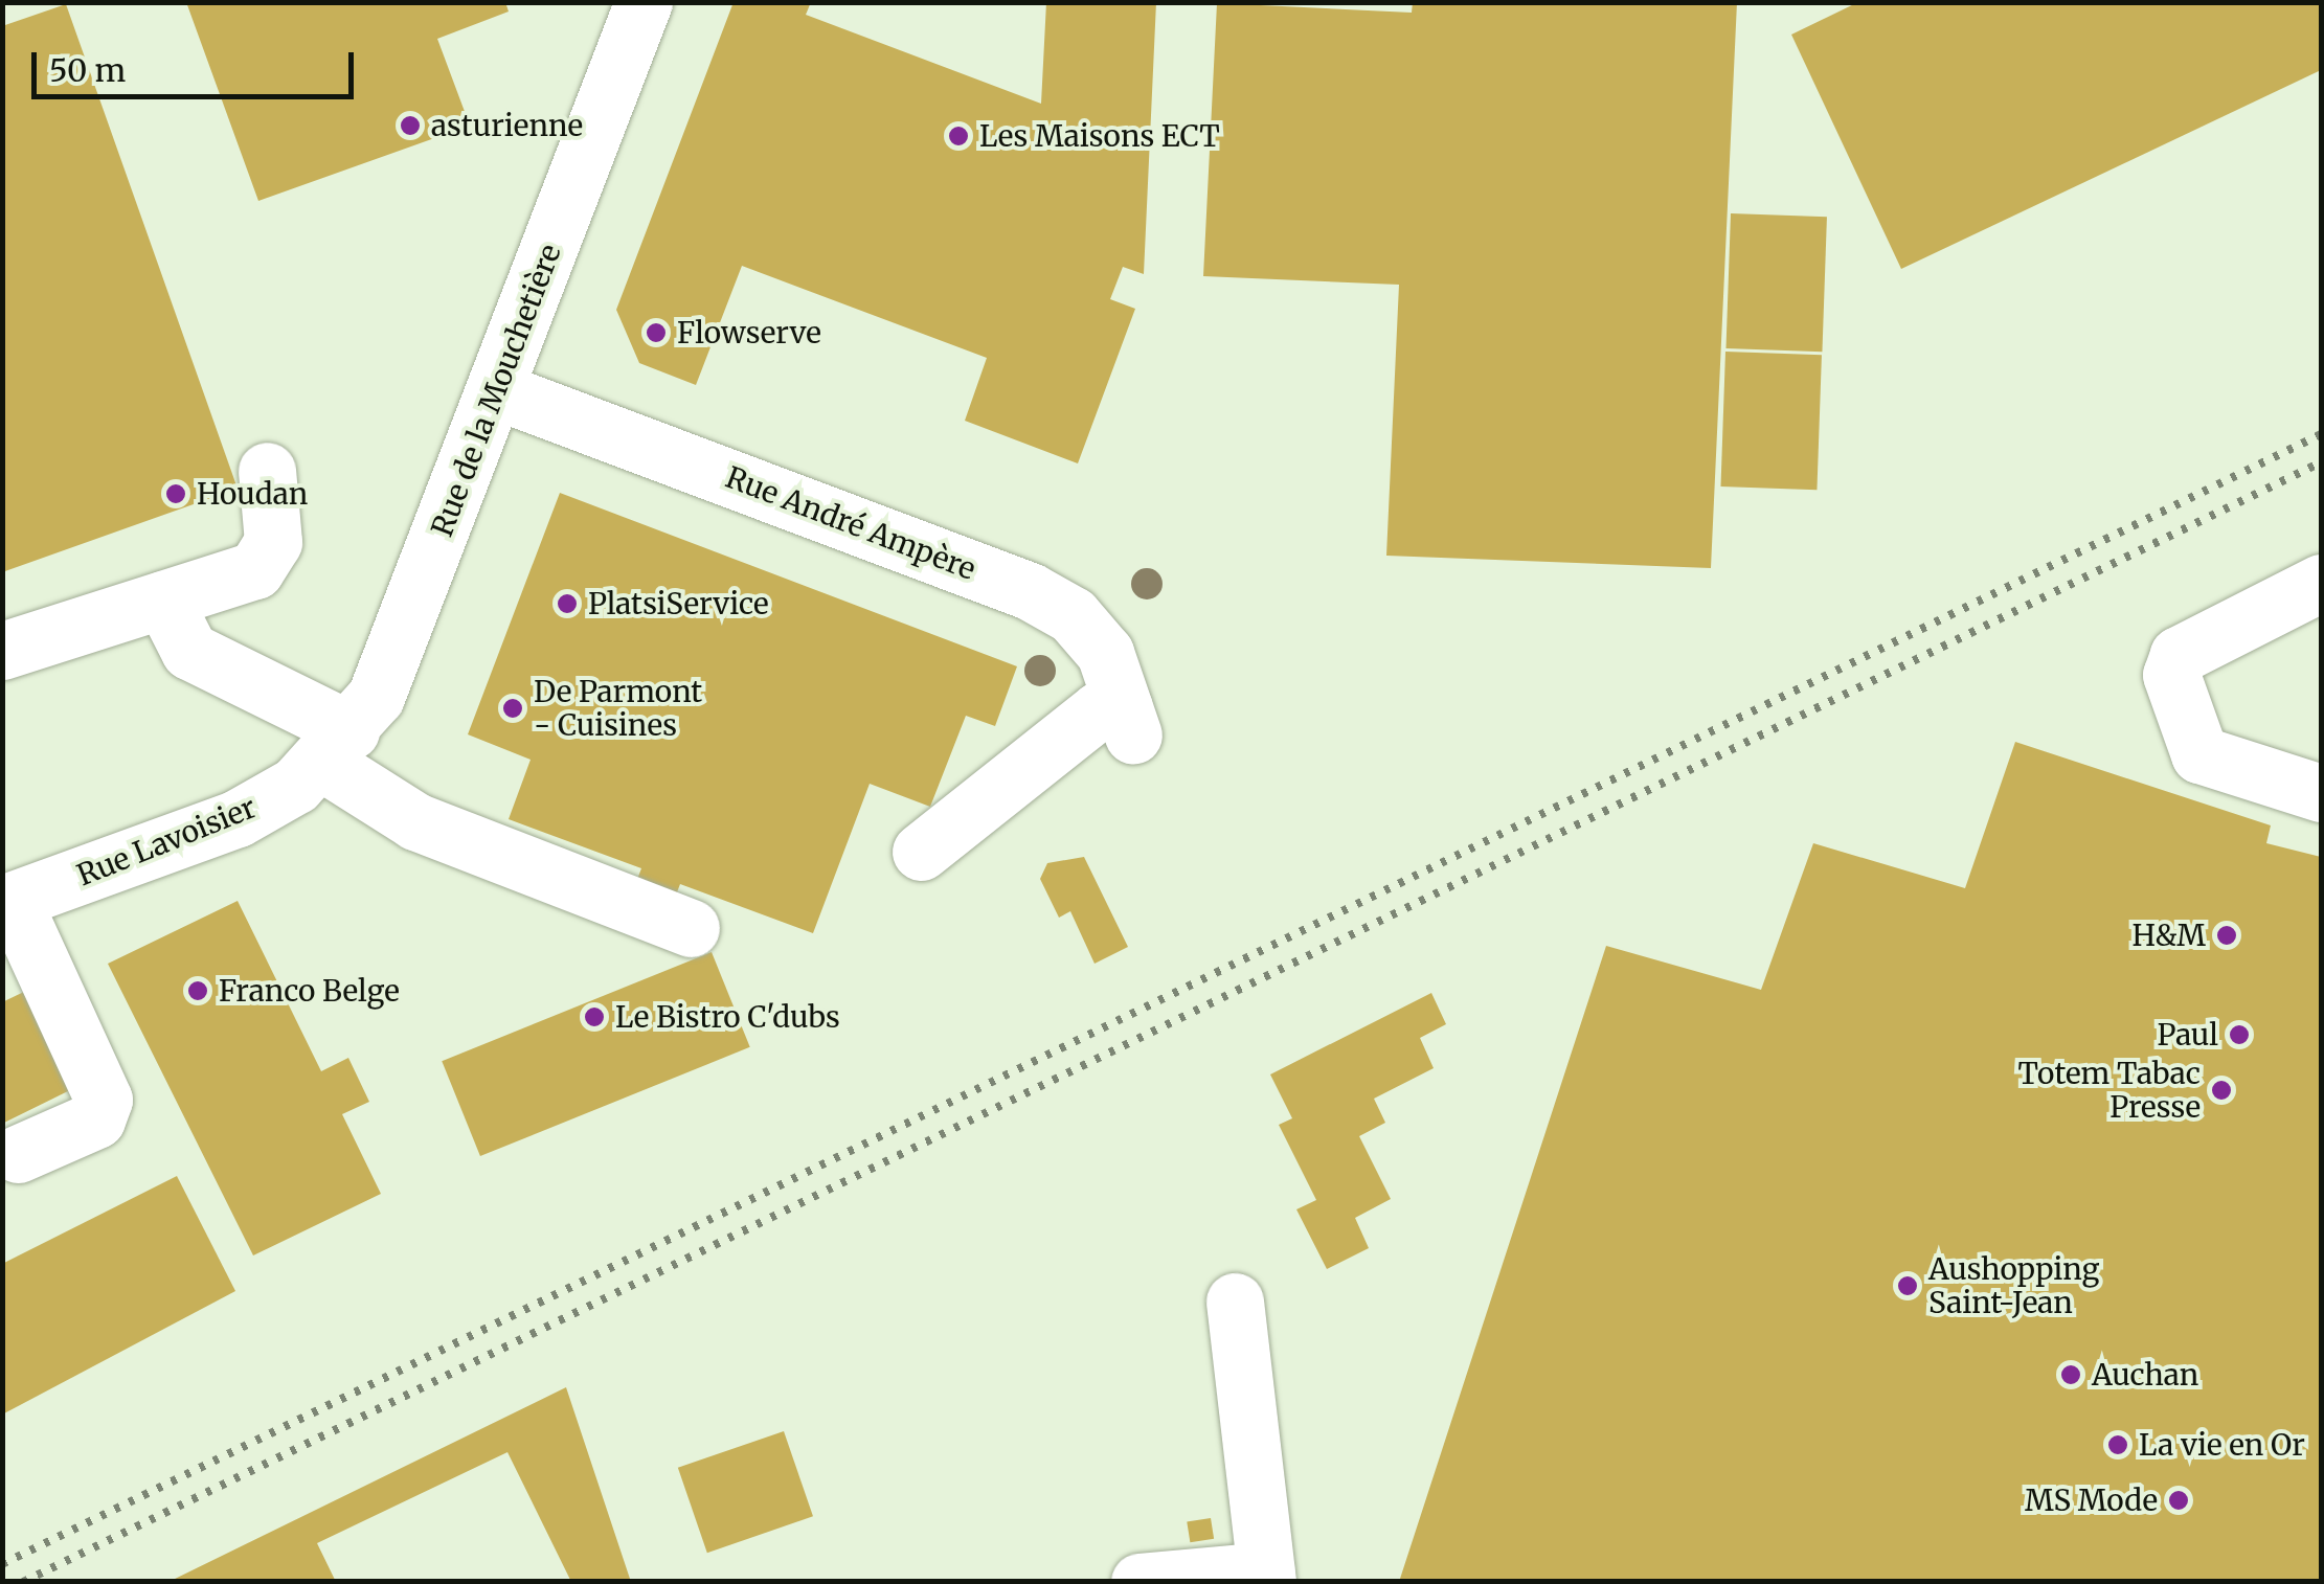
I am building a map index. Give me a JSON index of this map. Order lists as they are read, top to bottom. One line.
{"streets":{"street":["Rue de la Mouchetière","Rue André Ampère","Rue Lavoisier"]},"crossings":[["Rue de la Mouchetière","Rue André Ampère"],["Rue de la Mouchetière","Rue Lavoisier"]],"places":["asturienne","Les Maisons ECT","Flowserve","Houdan","PlatsiService","De Parmont - Cuisines","H&M","Franco Belge","Le Bistro C'dubs","Paul","Totem Tabac Presse","Aushopping Saint-Jean","Auchan","La vie en Or","MS Mode"],"scale_bar":"50 m"}
